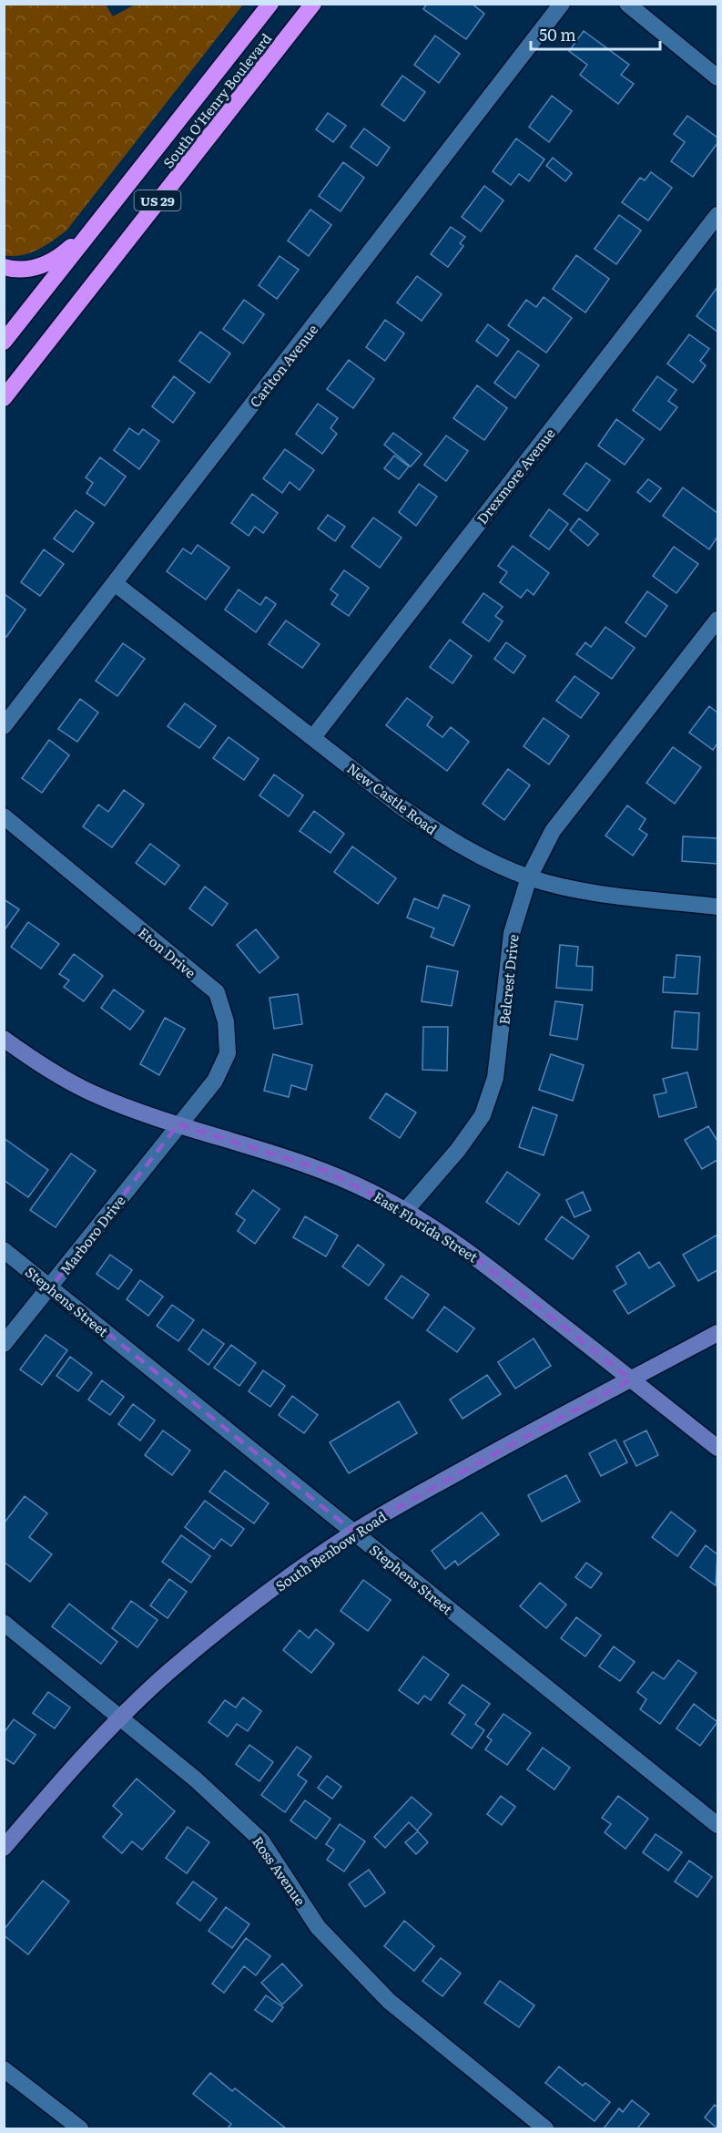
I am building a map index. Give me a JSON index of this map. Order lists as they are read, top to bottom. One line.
{"streets":{"highway":["South O'Henry Boulevard","US 29"],"main road":["East Florida Street","South Benbow Road"],"street":["Carlton Avenue","Drexmore Avenue","New Castle Road","Eton Drive","Belcrest Drive","Marboro Drive","Stephens Street","Ross Avenue"]},"crossings":[["Carlton Avenue","New Castle Road"],["Drexmore Avenue","New Castle Road"],["New Castle Road","Belcrest Drive"],["Eton Drive","East Florida Street"],["Eton Drive","Marboro Drive"],["Belcrest Drive","East Florida Street"],["East Florida Street","Marboro Drive"],["East Florida Street","South Benbow Road"],["Marboro Drive","Stephens Street"],["Stephens Street","South Benbow Road"],["South Benbow Road","Ross Avenue"]],"scale_bar":"50 m"}
